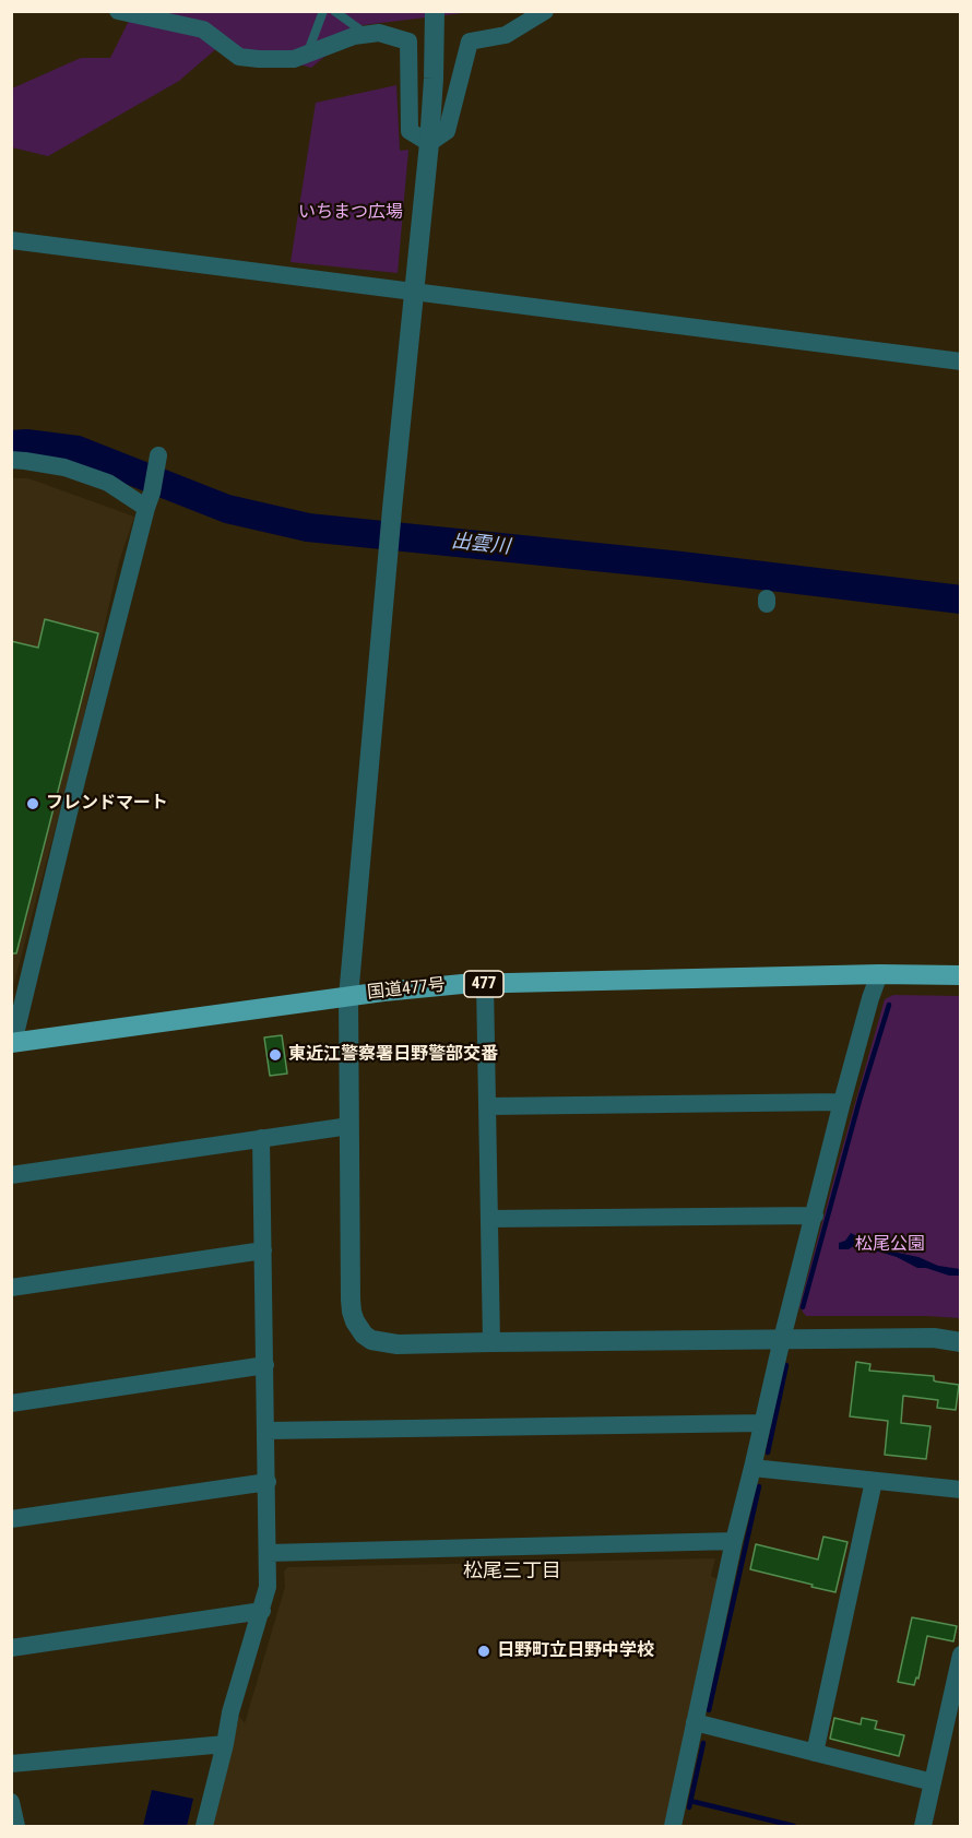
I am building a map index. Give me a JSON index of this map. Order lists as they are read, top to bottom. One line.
{"streets":{"highway":["477","国道477号"]},"districts":["松尾三丁目"],"water":["出雲川"],"parks":["いちまつ広場","松尾公園"],"places":["フレンドマート","東近江警察署日野警部交番","日野町立日野中学校"]}
